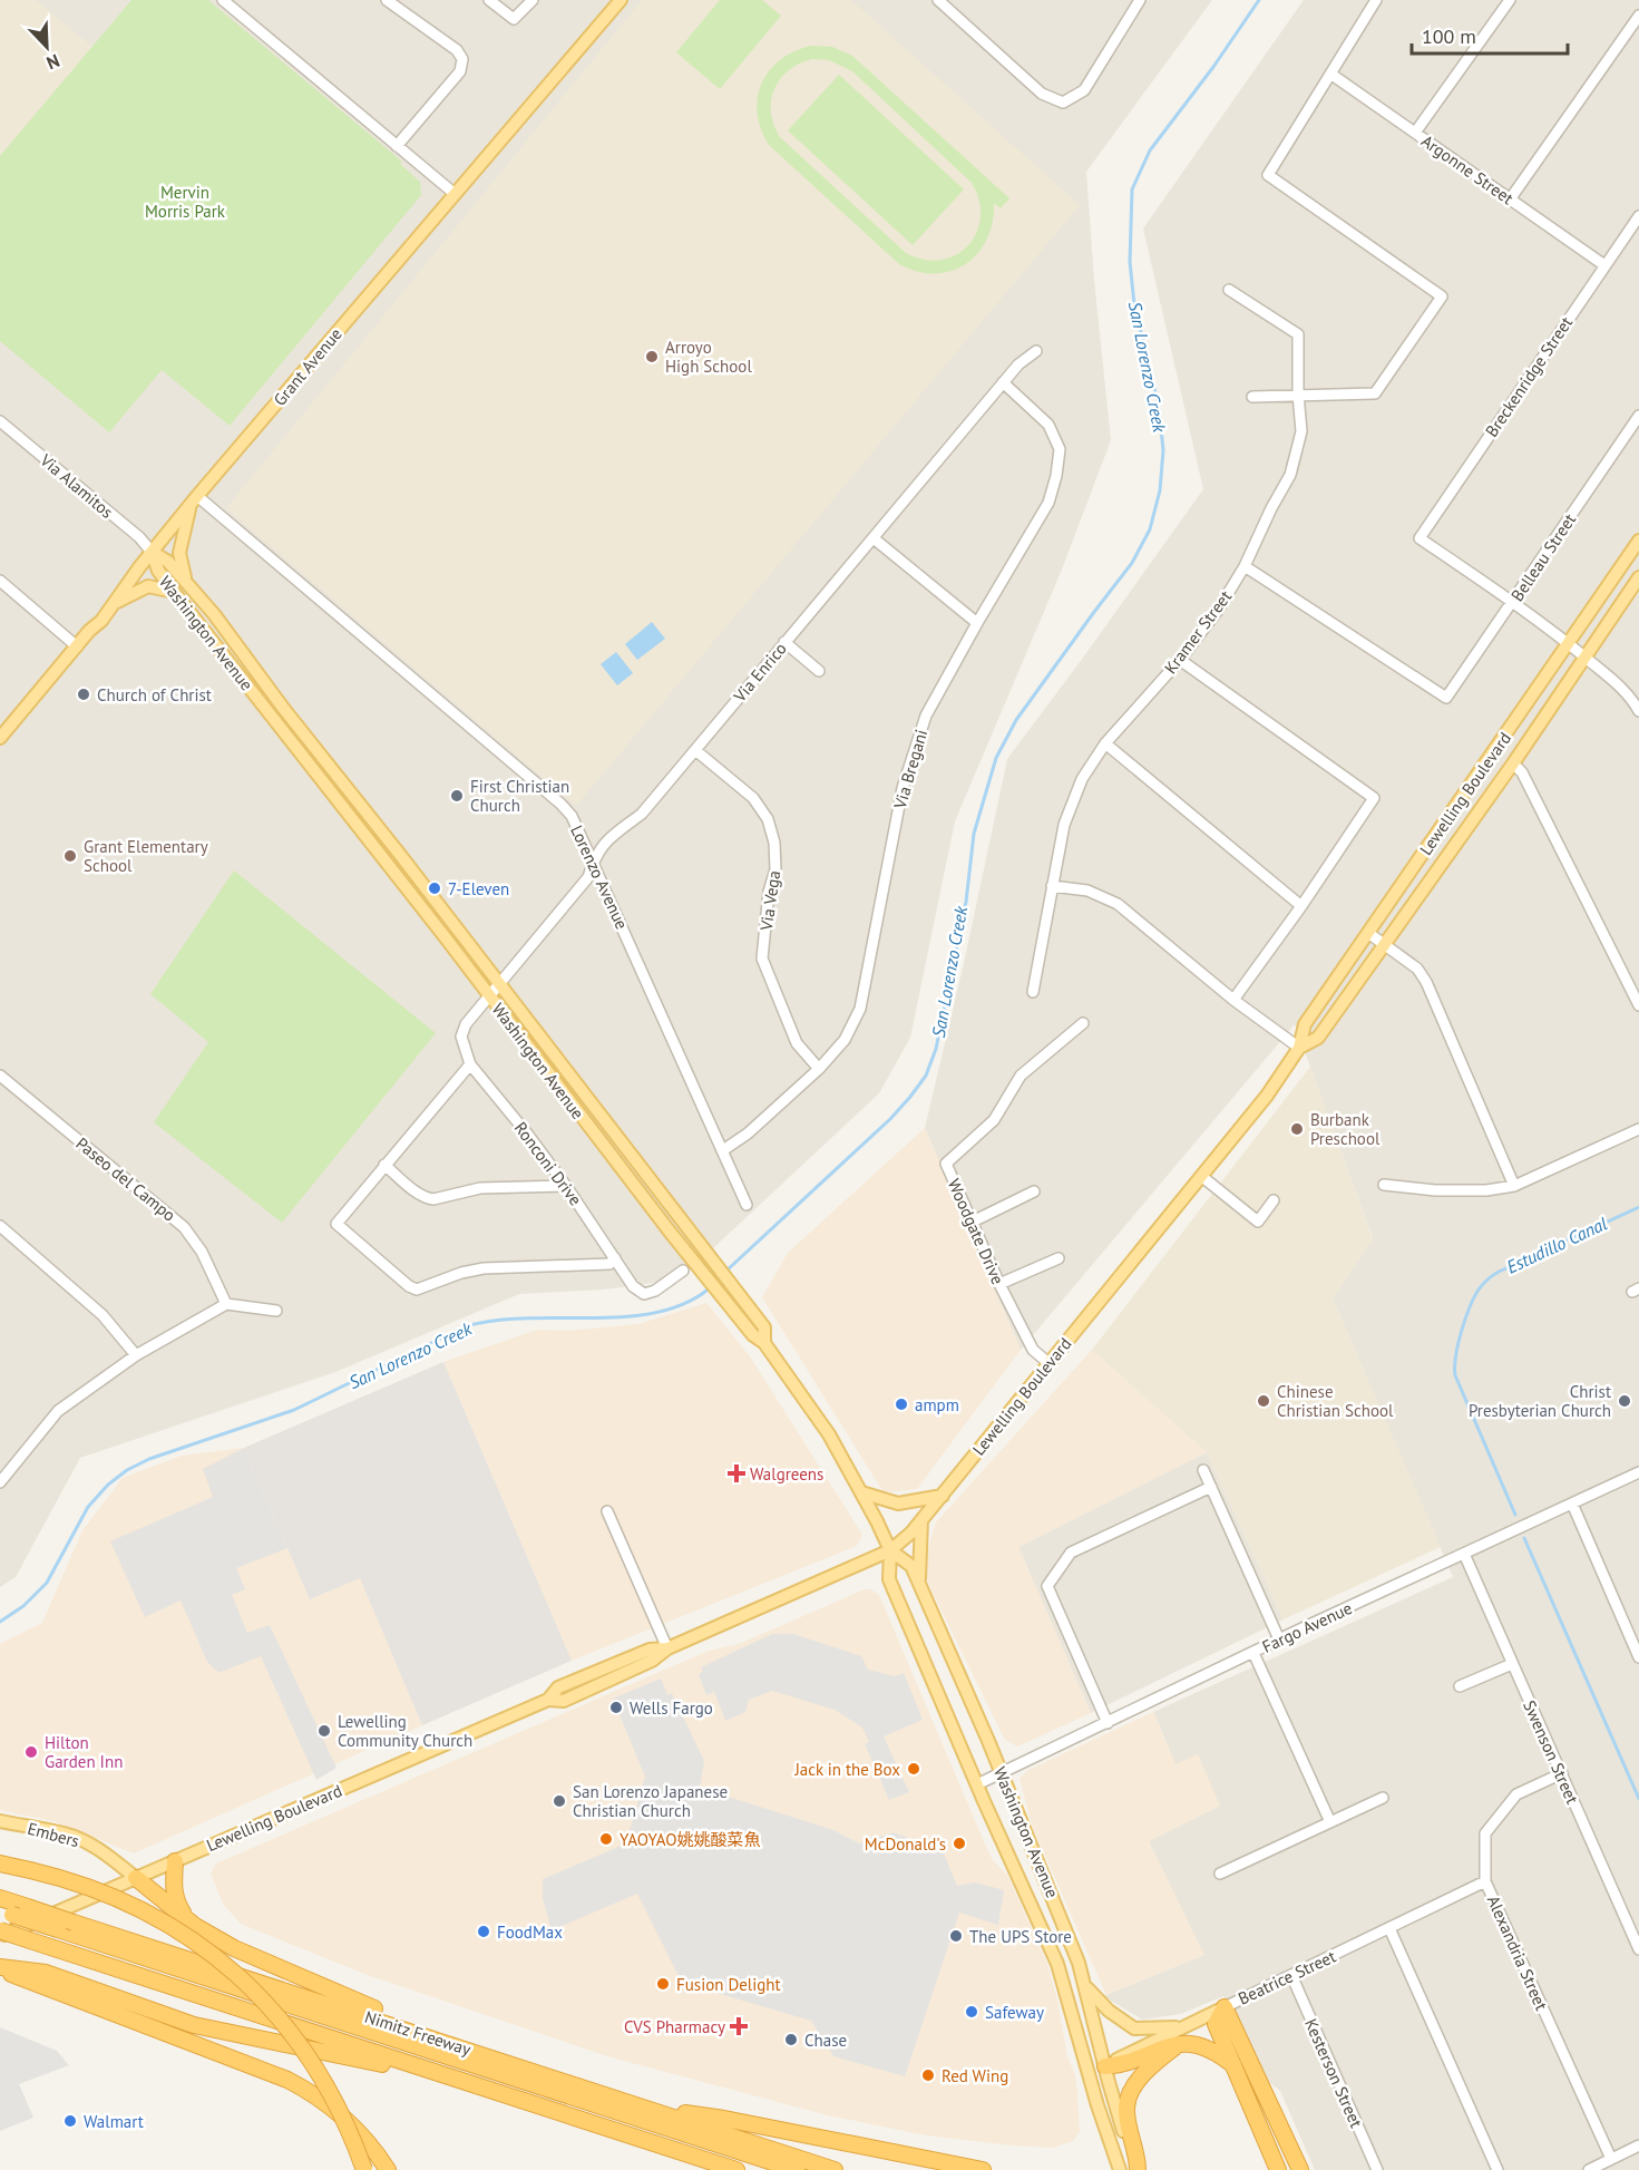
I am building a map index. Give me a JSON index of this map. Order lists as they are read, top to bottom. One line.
{"streets":{"highway":["Nimitz Freeway"],"main road":["Grant Avenue","Washington Avenue","Lewelling Boulevard","Embers","Beatrice Street"],"street":["Argonne Street","Breckenridge Street","Via Alamitos","Belleau Street","Kramer Street","Via Enrico","Via Bregani","Lorenzo Avenue","Via Vega","Ronconi Drive","Paseo del Campo","Woodgate Drive","Fargo Avenue","Swenson Street","Alexandria Street","Kesterson Street"]},"crossings":[["Argonne Street","Breckenridge Street"],["Grant Avenue","Via Alamitos"],["Grant Avenue","Washington Avenue"],["Grant Avenue","Lorenzo Avenue"],["Breckenridge Street","Belleau Street"],["Via Alamitos","Washington Avenue"],["Belleau Street","Kramer Street"],["Washington Avenue","Via Enrico"],["Washington Avenue","Lewelling Boulevard"],["Washington Avenue","Ronconi Drive"],["Washington Avenue","Fargo Avenue"],["Washington Avenue","Beatrice Street"],["Via Enrico","Via Bregani"],["Via Enrico","Lorenzo Avenue"],["Via Enrico","Via Vega"],["Via Enrico","Ronconi Drive"],["Via Bregani","Lorenzo Avenue"],["Via Bregani","Via Vega"],["Lewelling Boulevard","Woodgate Drive"],["Lewelling Boulevard","Embers"],["Fargo Avenue","Swenson Street"],["Swenson Street","Alexandria Street"],["Alexandria Street","Beatrice Street"],["Beatrice Street","Kesterson Street"]],"water":["San Lorenzo Creek","Estudillo Canal"],"parks":["Mervin Morris Park"],"places":{"other":["Arroyo High School","Church of Christ","First Christian Church","Grant Elementary School","7-Eleven","Burbank Preschool","Chinese Christian School","Christ Presbyterian Church","ampm","Wells Fargo","Lewelling Community Church","Hilton Garden Inn","Jack in the Box","San Lorenzo Japanese Christian Church","YAOYAO姚姚酸菜魚","McDonald's","FoodMax","The UPS Store","Fusion Delight","Safeway","Chase","Red Wing","Walmart"],"health":["Walgreens","CVS Pharmacy"]},"scale_bar":"100 m","north":"bottom right"}
